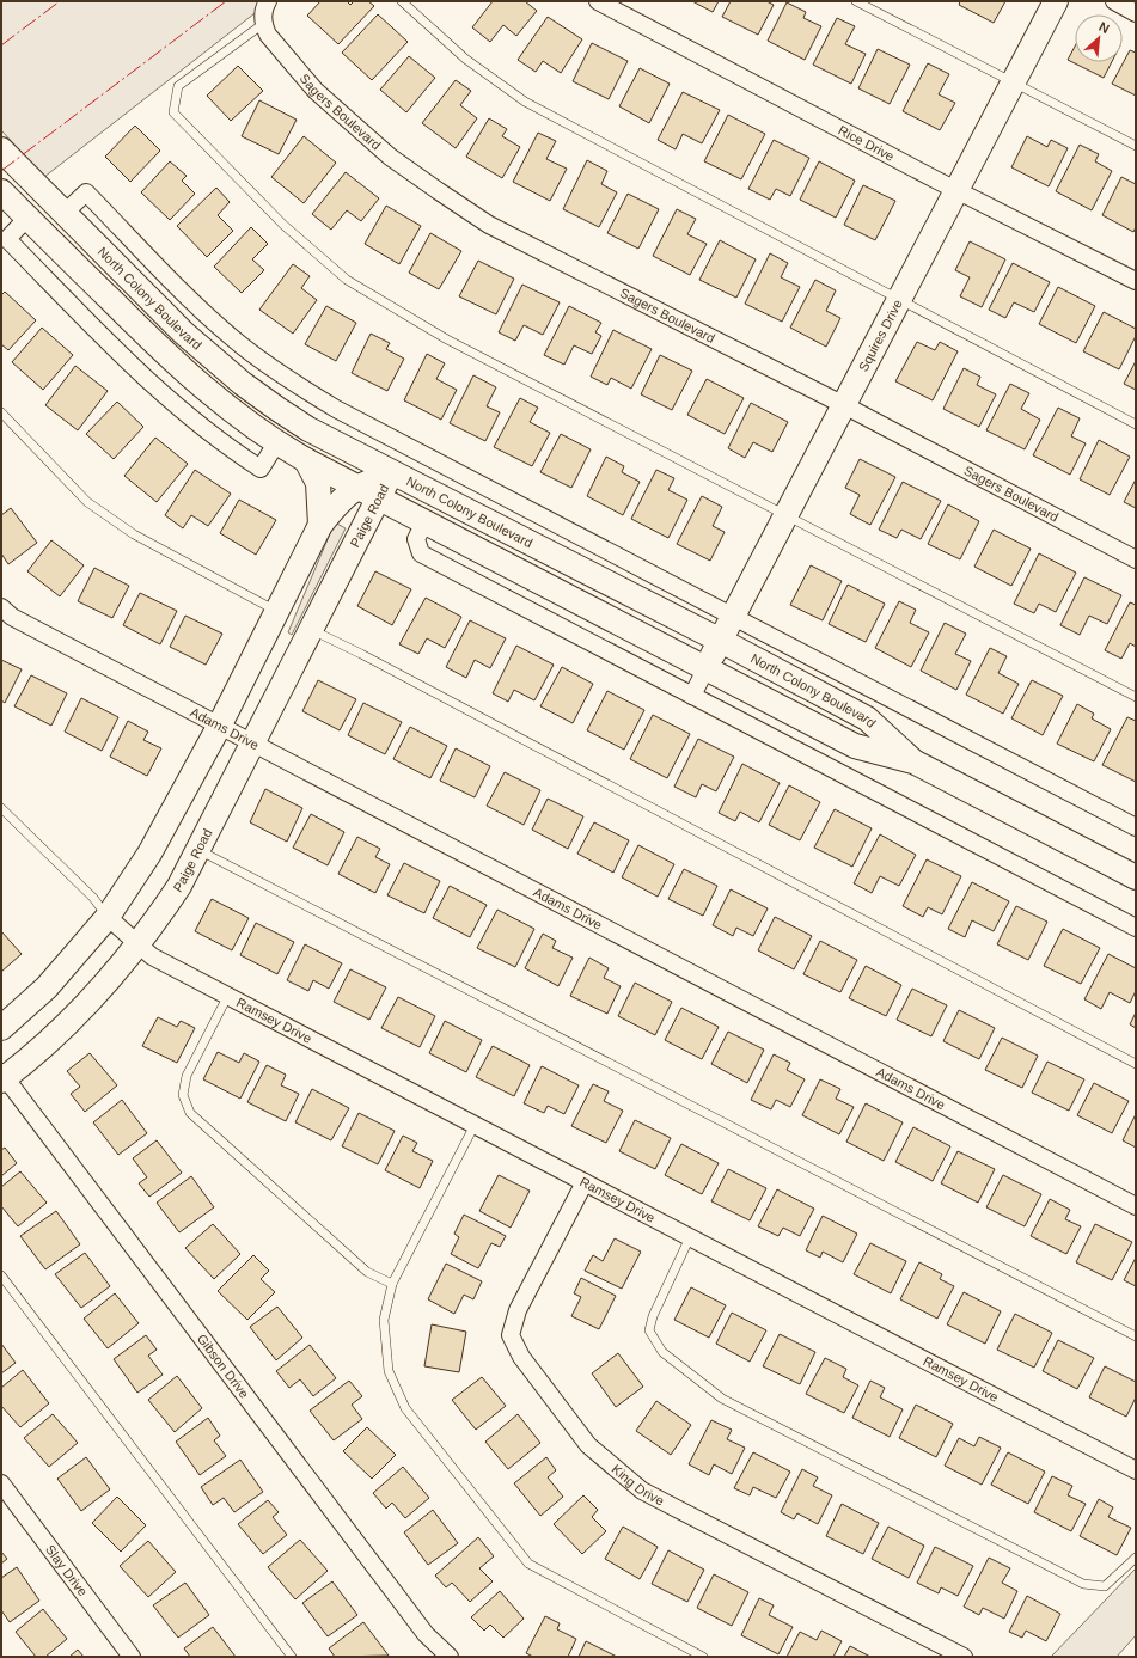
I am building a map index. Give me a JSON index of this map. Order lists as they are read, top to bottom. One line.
{"streets":{"main road":["North Colony Boulevard","Squires Drive","Paige Road"],"street":["Sagers Boulevard","Rice Drive","Adams Drive","Ramsey Drive","Gibson Drive","King Drive","Slay Drive"]},"crossings":[["Sagers Boulevard","Squires Drive"],["Rice Drive","Squires Drive"],["North Colony Boulevard","Squires Drive"],["North Colony Boulevard","Paige Road"],["Paige Road","Adams Drive"],["Paige Road","Ramsey Drive"],["Paige Road","Gibson Drive"],["Ramsey Drive","King Drive"]],"north":"top right"}
